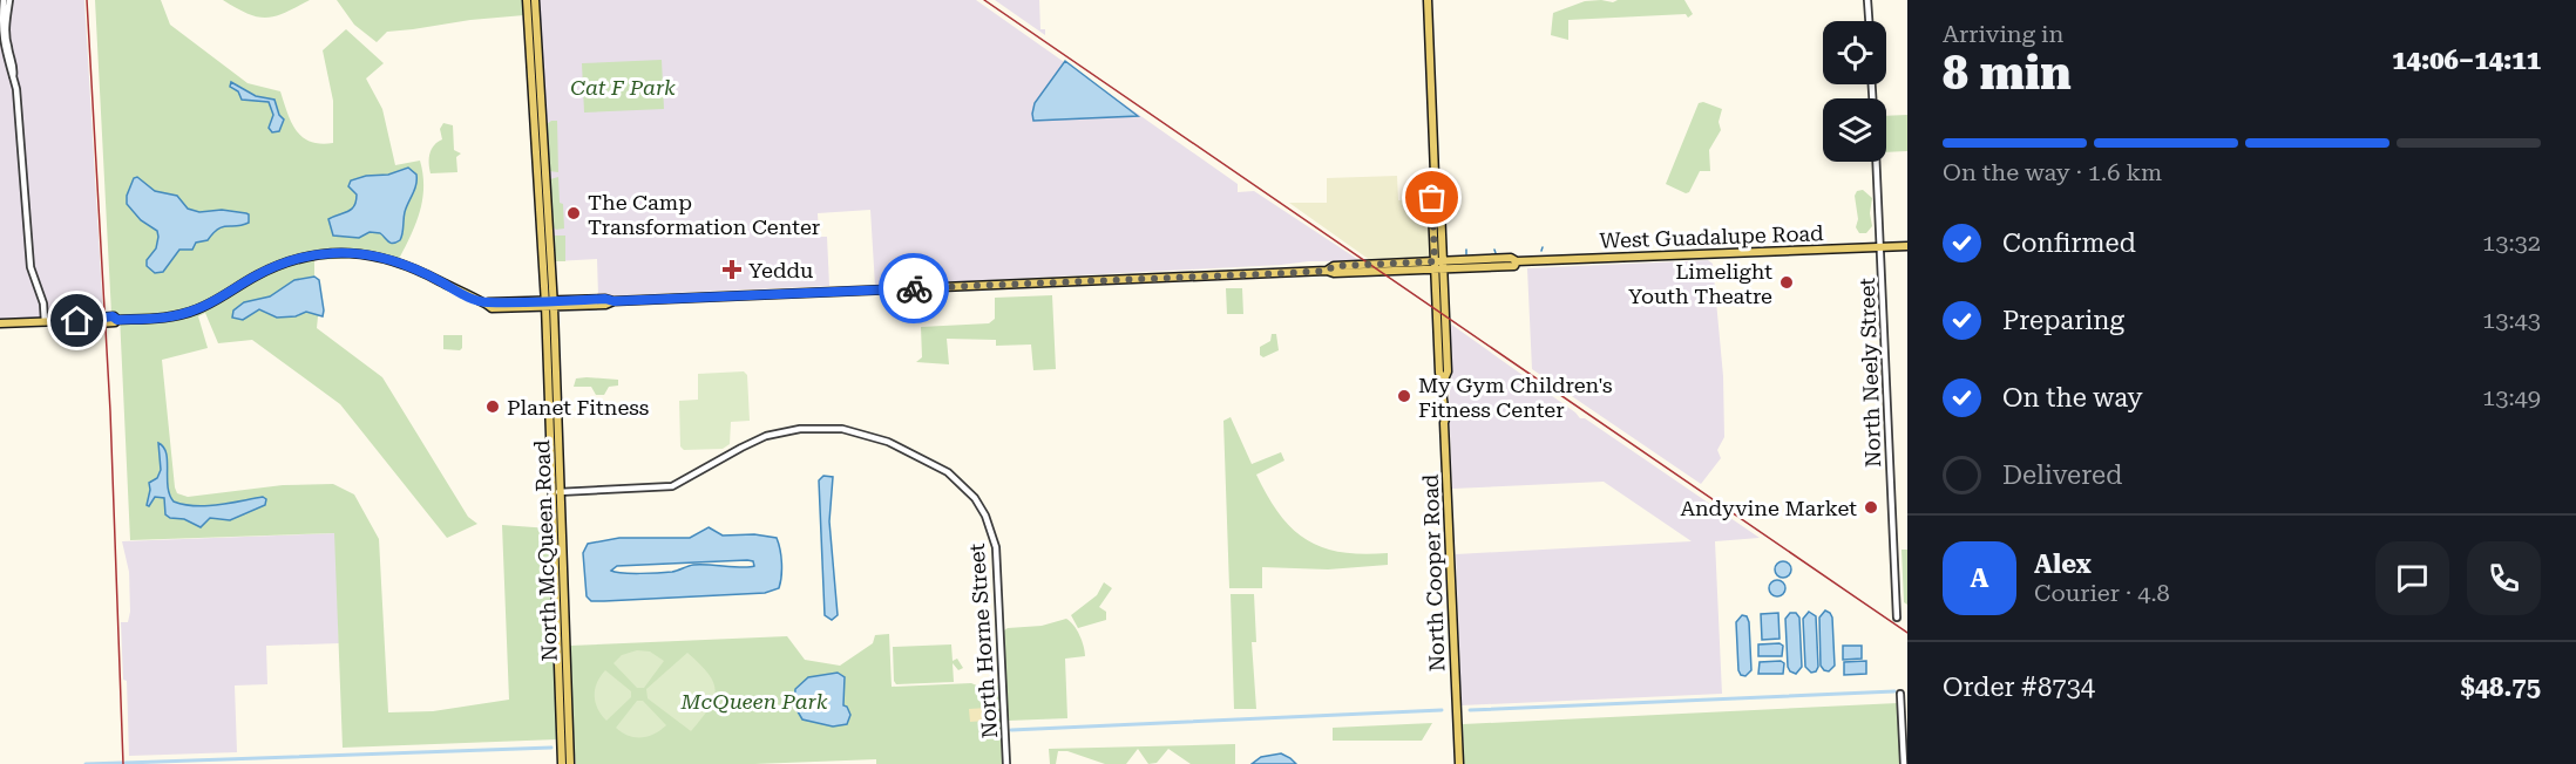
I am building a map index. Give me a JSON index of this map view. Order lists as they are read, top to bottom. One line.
{"streets":{"main road":["West Guadalupe Road","North McQueen Road","North Cooper Road"],"street":["North Neely Street","North Horne Street"]},"crossings":[["West Guadalupe Road","North Neely Street"],["West Guadalupe Road","North McQueen Road"],["West Guadalupe Road","North Cooper Road"],["North McQueen Road","North Horne Street"]],"parks":["Cat F Park","McQueen Park"],"places":{"other":["The Camp Transformation Center","Limelight Youth Theatre","My Gym Children's Fitness Center","Planet Fitness","Andyvine Market"],"health":["Yeddu"]},"page":{"heading":["8 min","Arriving in","14:06–14:11"],"panel":["Alex","Courier · 4.8","Order #8734","$48.75"],"bar":"On the way · 1.6 km","list":[["Confirmed","13:32"],["Preparing","13:43"],["On the way","13:49"],"Delivered"],"round":"A"}}
